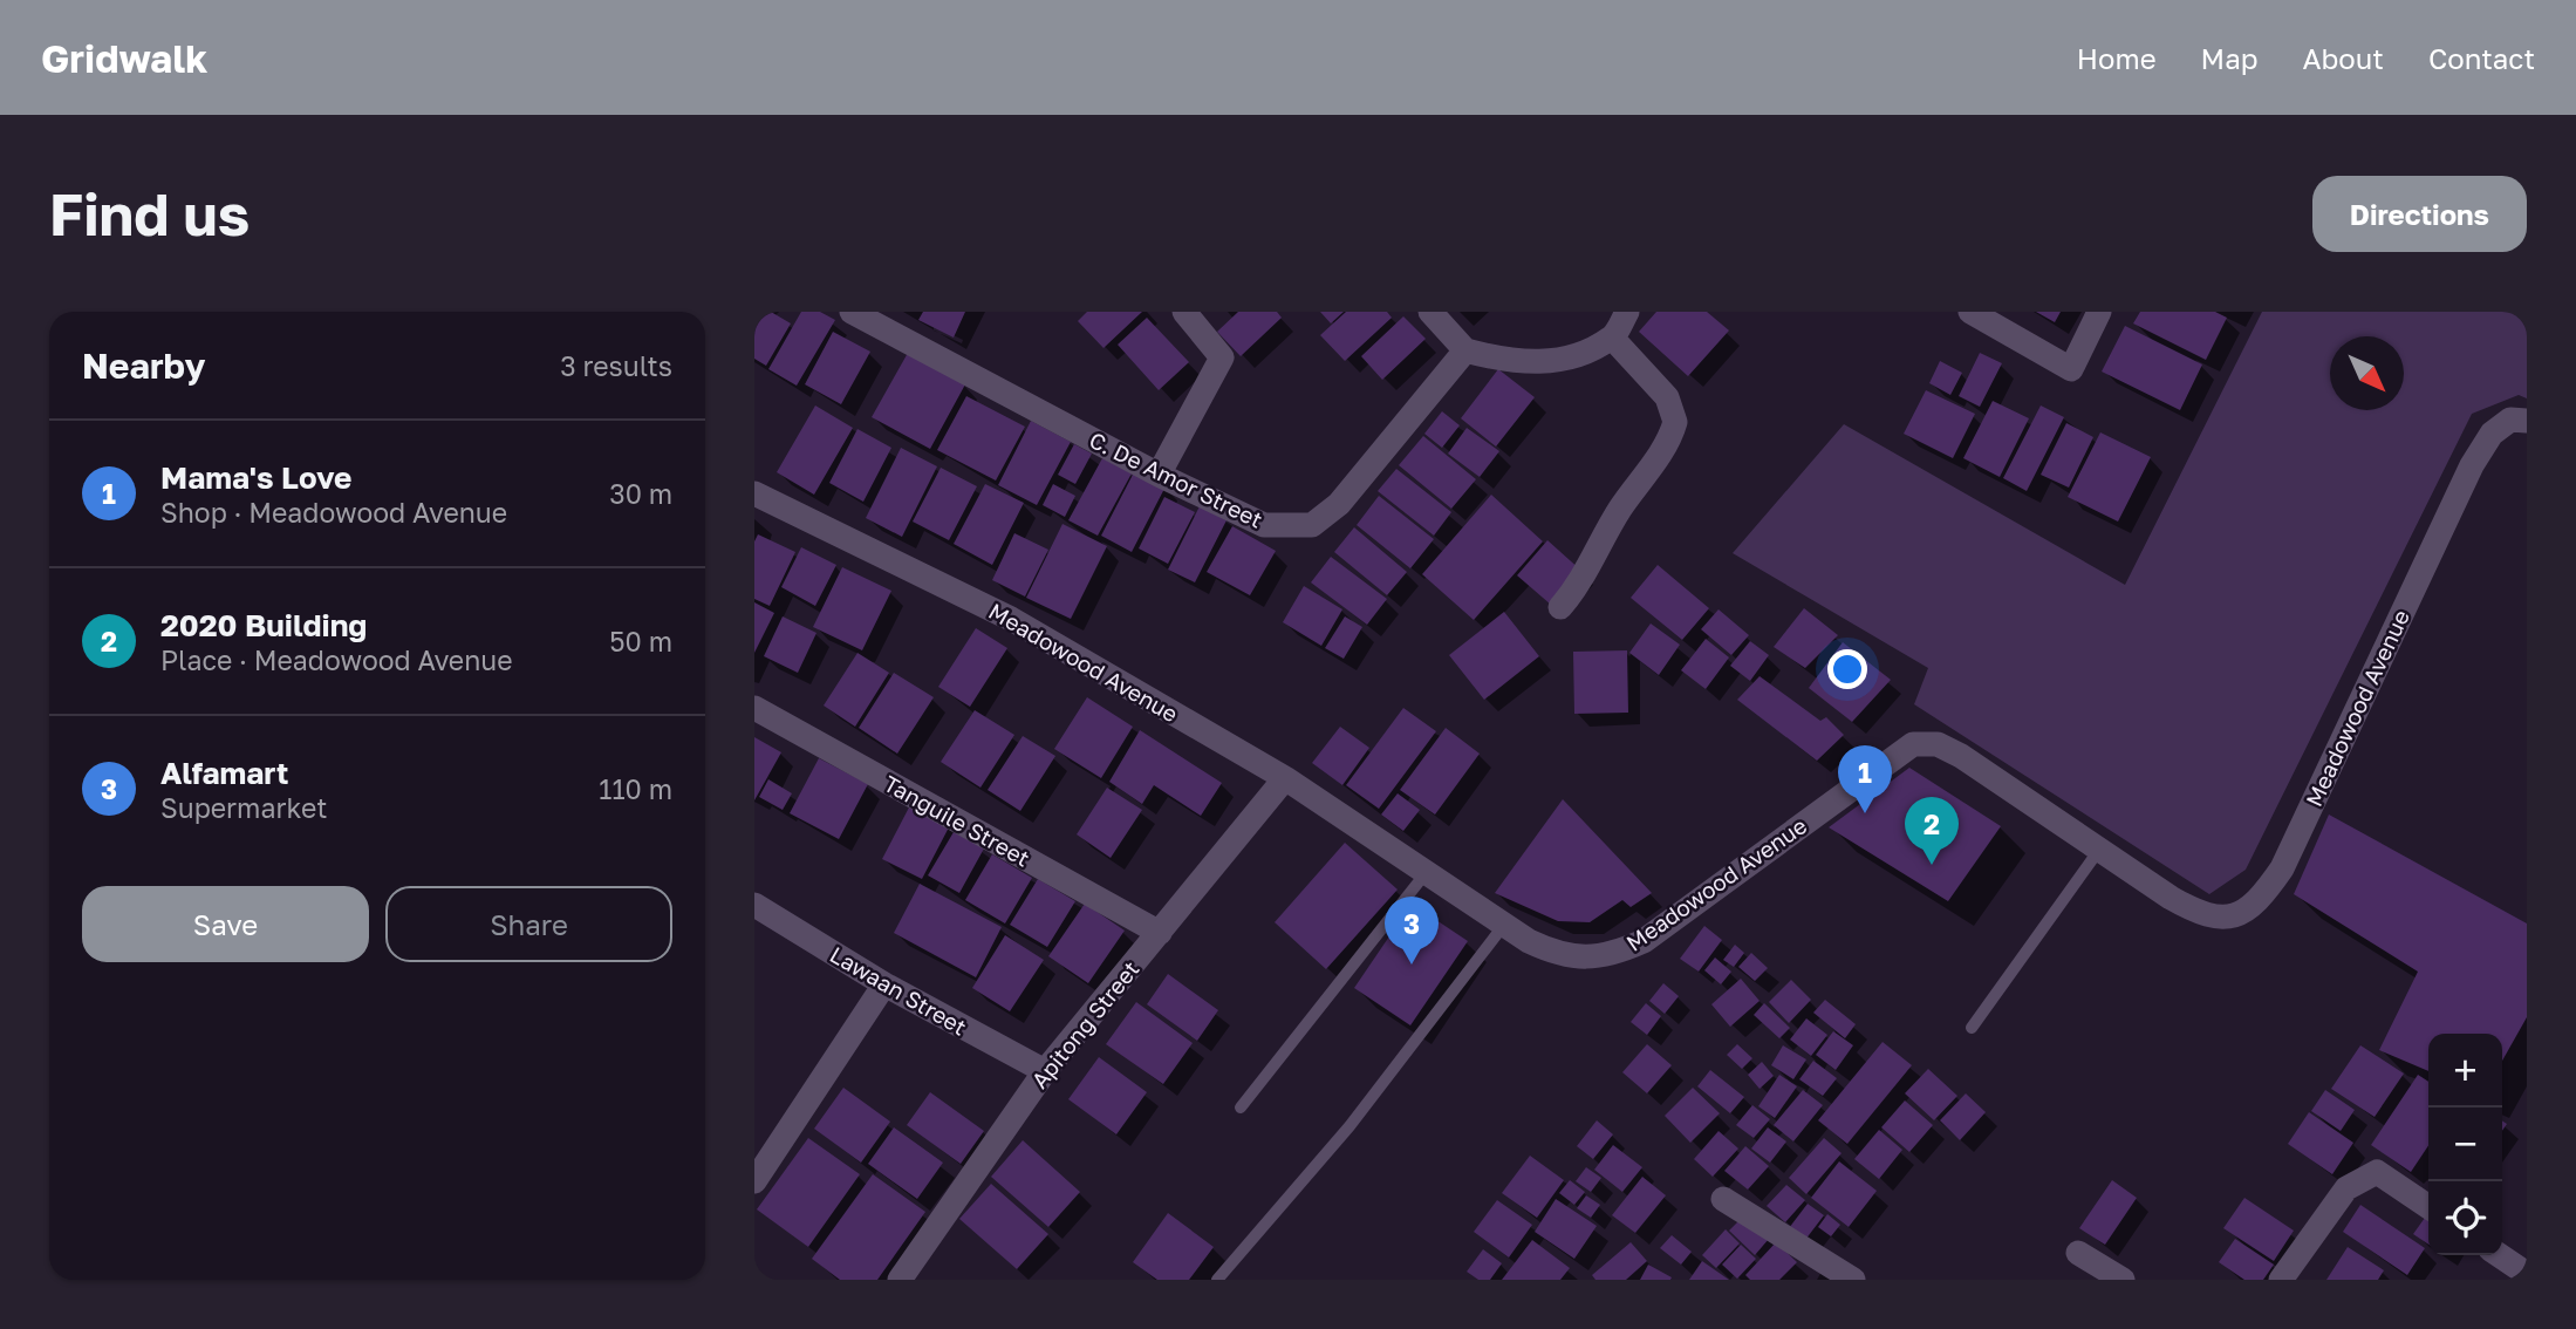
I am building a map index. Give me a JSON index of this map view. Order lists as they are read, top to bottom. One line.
{"streets":{"street":["C. De Amor Street","Meadowood Avenue","Tanguile Street","Lawaan Street","Apitong Street"]},"crossings":[["Meadowood Avenue","Apitong Street"],["Tanguile Street","Apitong Street"],["Lawaan Street","Apitong Street"]],"north":"bottom right","page":{"header":"Gridwalk","nav":["Home","Map","About","Contact"],"buttons":["Directions",["Save","Share"]],"title":"Find us","heading":["Nearby","3 results"],"list":[{"mark":"1","name":"Mama's Love","note":"Shop · Meadowood Avenue","value":"30 m"},{"mark":"2","name":"2020 Building","note":"Place · Meadowood Avenue","value":"50 m"},{"mark":"3","name":"Alfamart","note":"Supermarket","value":"110 m"}],"pins":["1","2","3"],"map_buttons":["+","−"]}}
